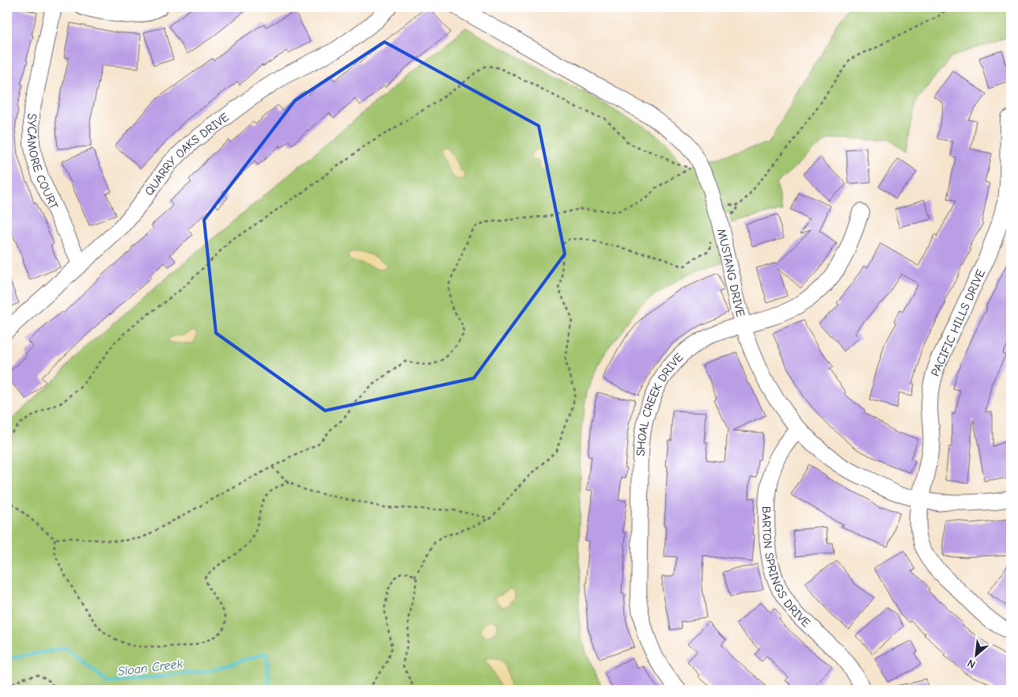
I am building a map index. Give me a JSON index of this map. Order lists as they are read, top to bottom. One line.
{"streets":{"street":["QUARRY OAKS DRIVE","SYCAMORE COURT","MUSTANG DRIVE","PACIFIC HILLS DRIVE","SHOAL CREEK DRIVE","BARTON SPRINGS DRIVE"]},"crossings":[["QUARRY OAKS DRIVE","SYCAMORE COURT"],["MUSTANG DRIVE","PACIFIC HILLS DRIVE"],["MUSTANG DRIVE","SHOAL CREEK DRIVE"],["MUSTANG DRIVE","BARTON SPRINGS DRIVE"]],"water":["Sloan Creek"],"north":"bottom left"}
